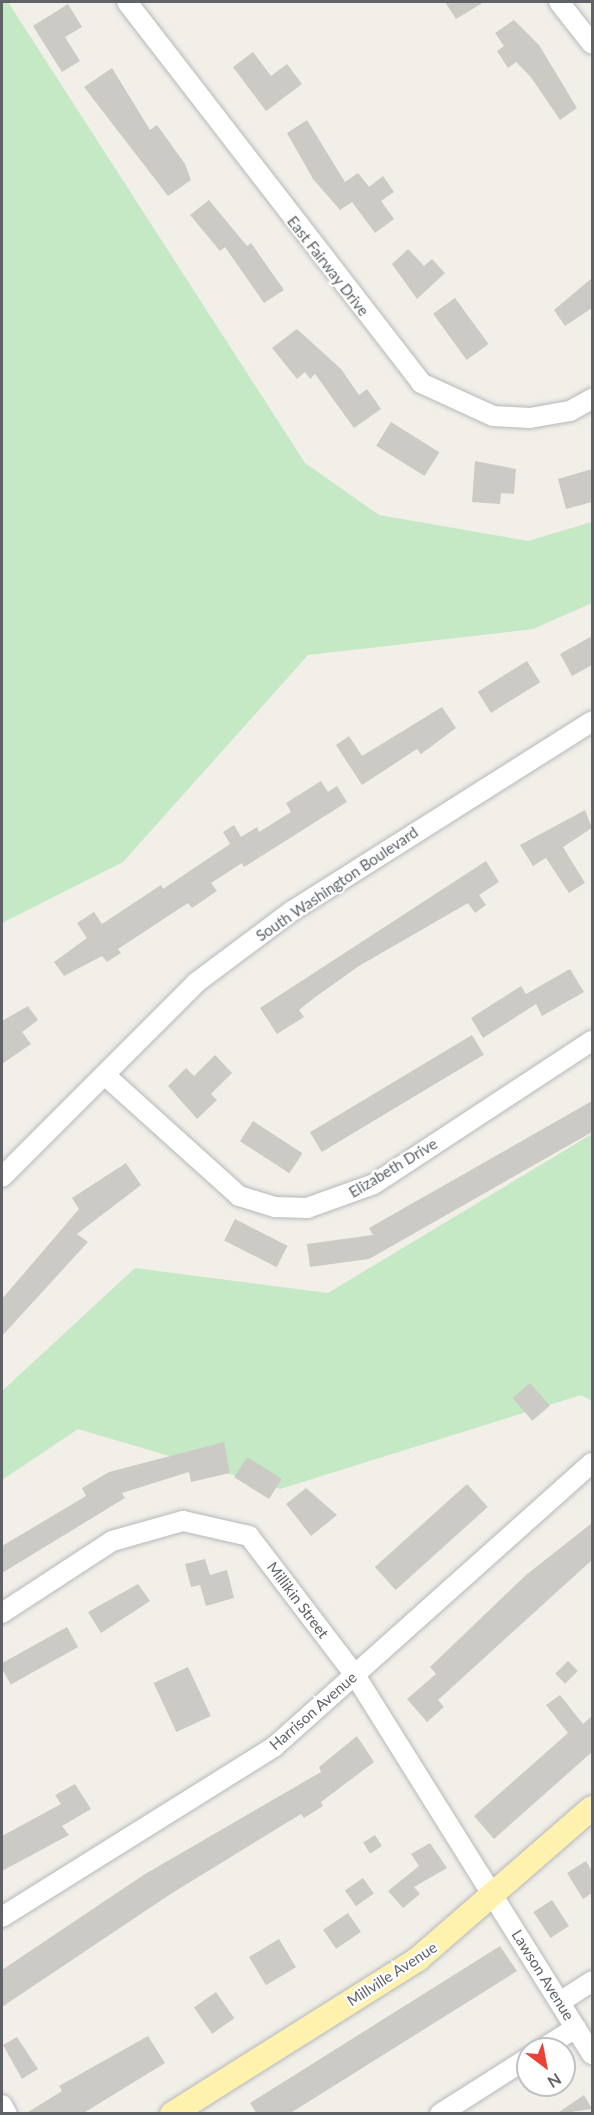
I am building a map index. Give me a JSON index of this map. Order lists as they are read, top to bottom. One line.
{"streets":{"main road":["Millville Avenue"],"street":["East Fairway Drive","South Washington Boulevard","Elizabeth Drive","Millikin Street","Harrison Avenue","Lawson Avenue"]},"crossings":[["South Washington Boulevard","Elizabeth Drive"],["Millikin Street","Harrison Avenue"],["Millikin Street","Millville Avenue"],["Millikin Street","Lawson Avenue"],["Millville Avenue","Lawson Avenue"]],"north":"bottom right"}
